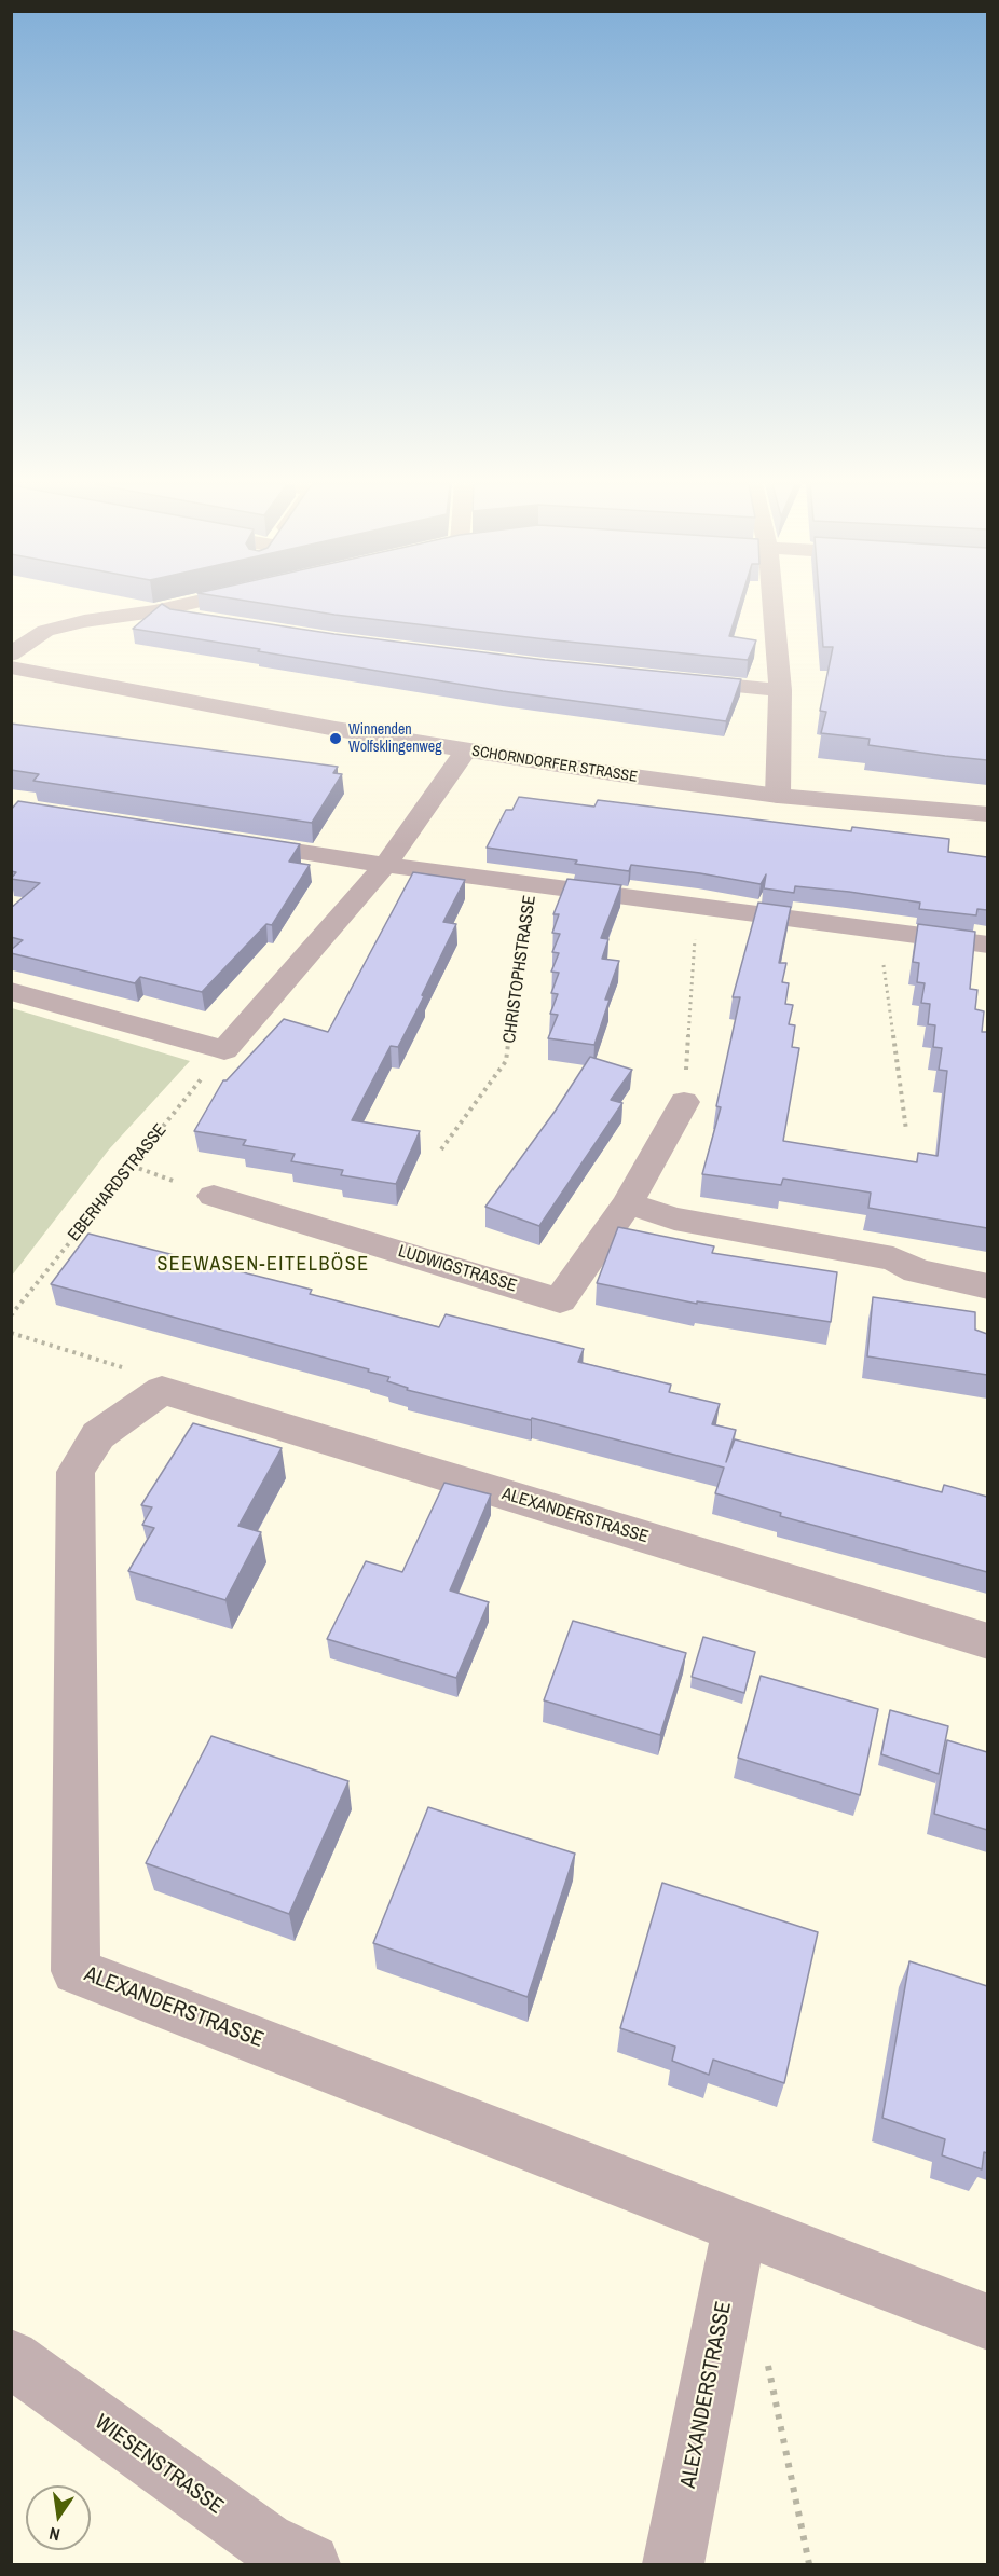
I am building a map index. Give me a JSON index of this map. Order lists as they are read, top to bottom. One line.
{"streets":{"street":["SCHORNDORFER STRASSE","CHRISTOPHSTRASSE","LUDWIGSTRASSE","ALEXANDERSTRASSE","WIESENSTRASSE"],"path":["EBERHARDSTRASSE"]},"districts":["SEEWASEN-EITELBÖSE"],"places":["Winnenden Wolfsklingenweg"],"north":"bottom"}
